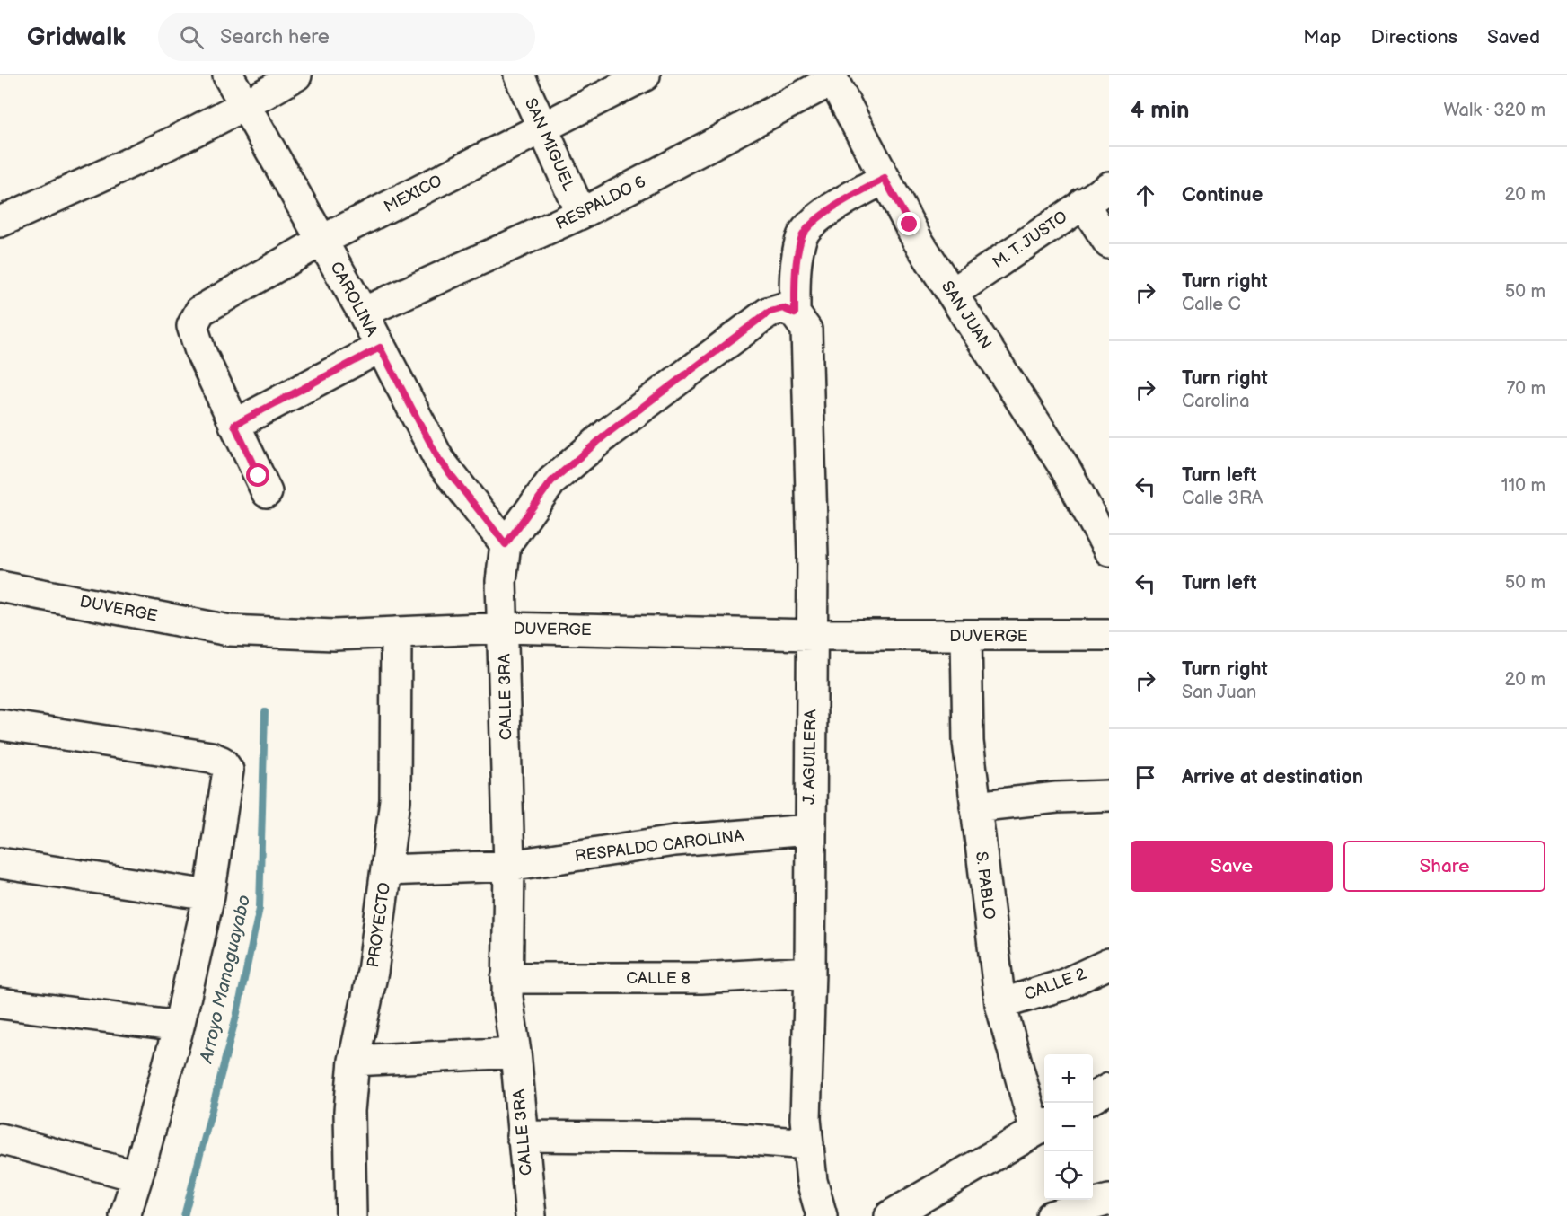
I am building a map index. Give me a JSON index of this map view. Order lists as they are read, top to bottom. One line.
{"streets":{"street":["SAN MIGUEL","MEXICO","RESPALDO 6","M. T. JUSTO","CAROLINA","SAN JUAN","DUVERGE","CALLE 3RA","J. AGUILERA","RESPALDO CAROLINA","S. PABLO","PROYECTO","CALLE 8","CALLE 2"]},"crossings":[["SAN MIGUEL","MEXICO"],["SAN MIGUEL","RESPALDO 6"],["MEXICO","CAROLINA"],["RESPALDO 6","CAROLINA"],["RESPALDO 6","SAN JUAN"],["M. T. JUSTO","SAN JUAN"],["CAROLINA","CALLE 3RA"],["DUVERGE","CALLE 3RA"],["DUVERGE","J. AGUILERA"],["DUVERGE","S. PABLO"],["DUVERGE","PROYECTO"],["CALLE 3RA","J. AGUILERA"],["CALLE 3RA","RESPALDO CAROLINA"],["CALLE 3RA","CALLE 8"],["J. AGUILERA","RESPALDO CAROLINA"],["J. AGUILERA","CALLE 8"],["RESPALDO CAROLINA","PROYECTO"],["S. PABLO","CALLE 2"]],"water":["Arroyo Manoguayabo"],"page":{"header":"Gridwalk","search":"Search here","nav":["Map","Directions","Saved"],"heading":["4 min","Walk · 320 m"],"list":[["Continue","20 m"],["Turn right","Calle C","50 m"],["Turn right","Carolina","70 m"],["Turn left","Calle 3RA","110 m"],["Turn left","50 m"],["Turn right","San Juan","20 m"],"Arrive at destination"],"buttons":["Save","Share"],"map_buttons":["+","−"]}}
